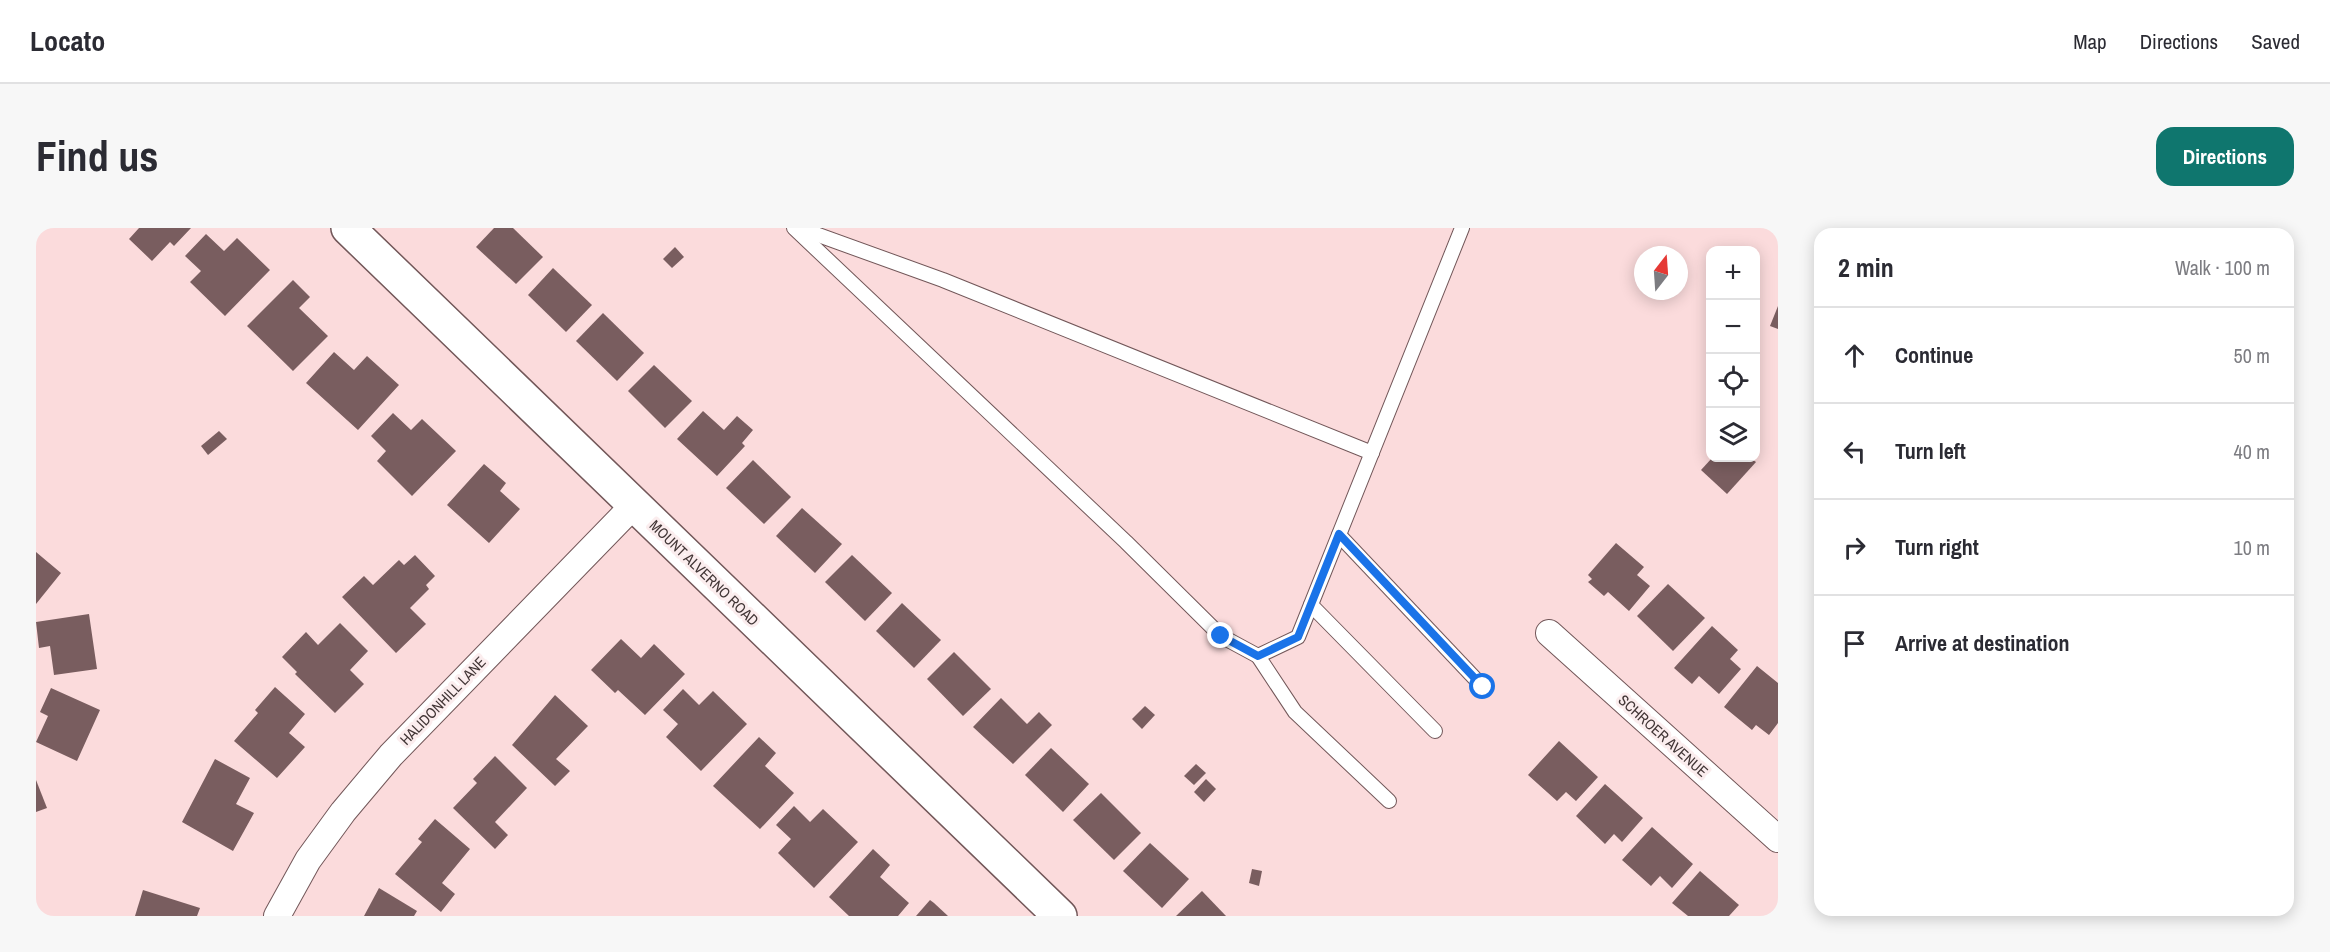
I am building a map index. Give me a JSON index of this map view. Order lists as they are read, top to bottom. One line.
{"streets":{"street":["MOUNT ALVERNO ROAD","HALIDONHILL LANE","SCHROER AVENUE"]},"crossings":[["MOUNT ALVERNO ROAD","HALIDONHILL LANE"]],"north":"top","page":{"header":"Locato","nav":["Map","Directions","Saved"],"buttons":"Directions","title":"Find us","heading":["2 min","Walk · 100 m"],"map_buttons":["+","−"],"list":[["Continue","50 m"],["Turn left","40 m"],["Turn right","10 m"],"Arrive at destination"]}}
